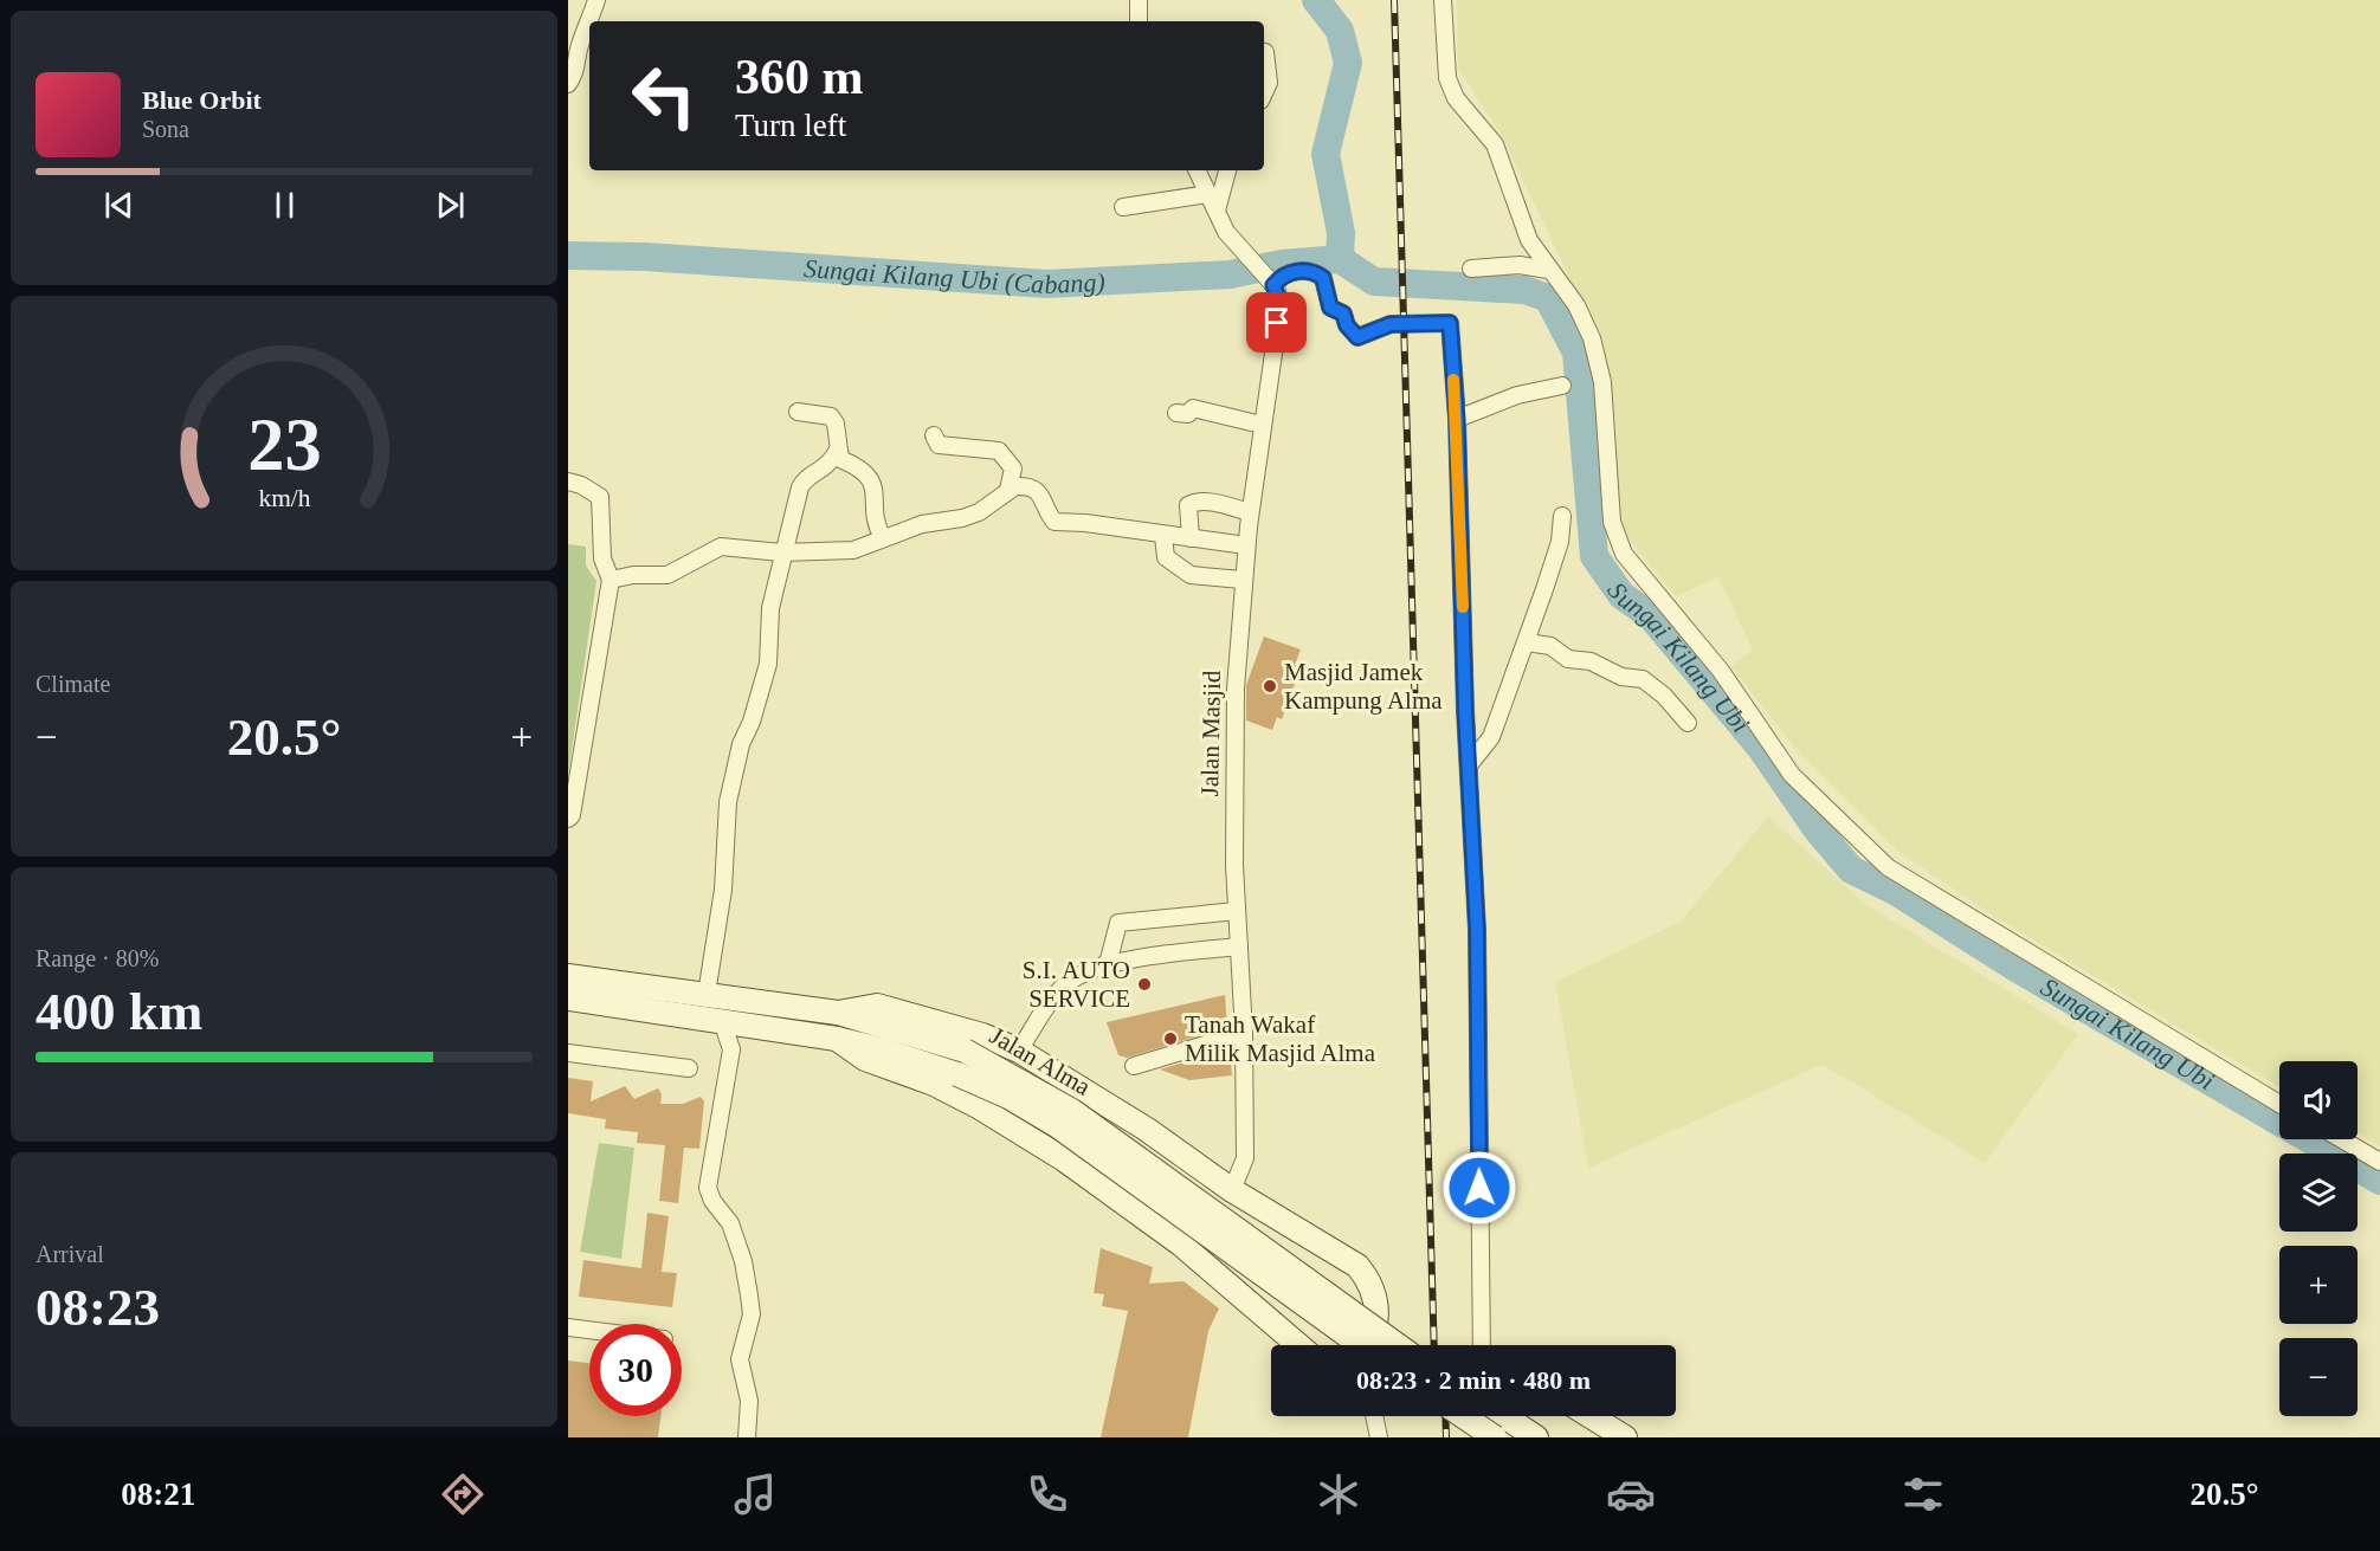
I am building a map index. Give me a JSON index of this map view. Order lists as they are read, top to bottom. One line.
{"streets":{"main road":["Jalan Alma"],"street":["Jalan Masjid"]},"water":["Sungai Kilang Ubi (Cabang)","Sungai Kilang Ubi"],"places":["Masjid Jamek Kampung Alma","S.I. AUTO SERVICE","Tanah Wakaf Milik Masjid Alma"],"page":{"turn":["360 m","Turn left"],"song":["Blue Orbit","Sona"],"tile":["Climate",["Range · 80%","400 km"],["Arrival","08:23"]],"heat":["−","20.5°","+"],"map_buttons":["+","−"],"limit":"30","trip":"08:23 · 2 min · 480 m","tabs":["08:21","20.5°"],"gauge":["23","km/h"]}}
